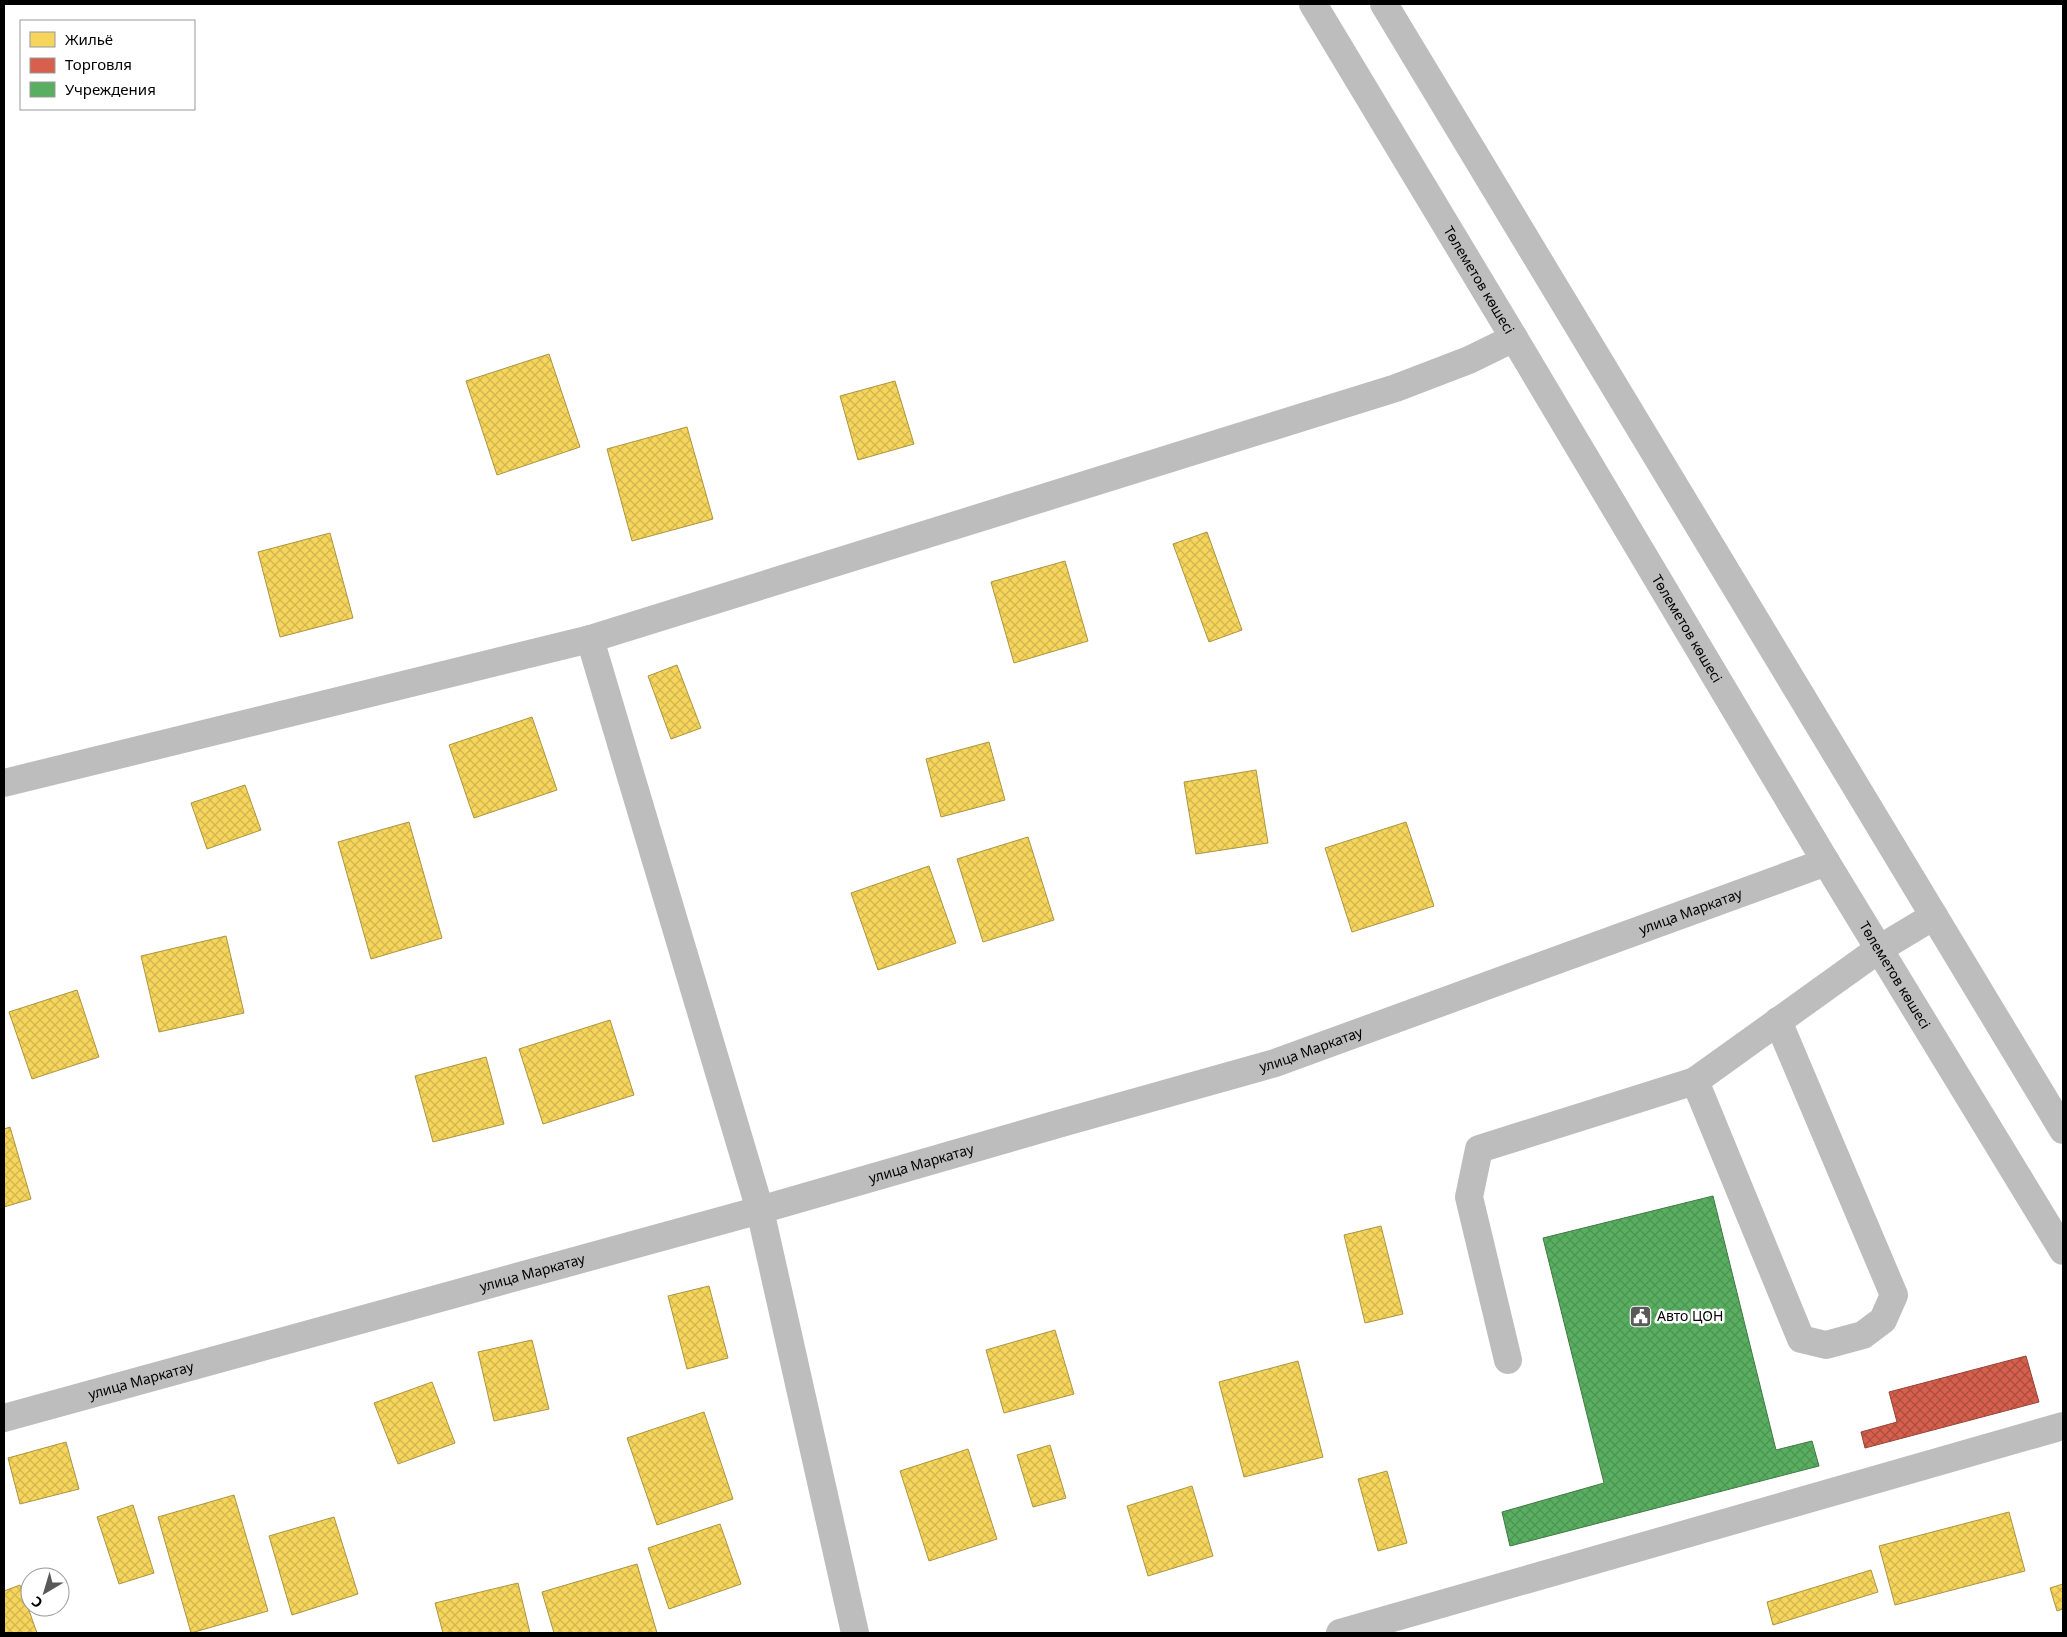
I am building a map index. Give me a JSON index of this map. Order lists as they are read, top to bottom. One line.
{"streets":{"street":["Төлеметов көшесі","улица Маркатау"]},"crossings":[["Төлеметов көшесі","улица Маркатау"]],"places":{"public building":["Авто ЦОН"]},"legend":["Жильё","Торговля","Учреждения"],"north":"bottom left"}
